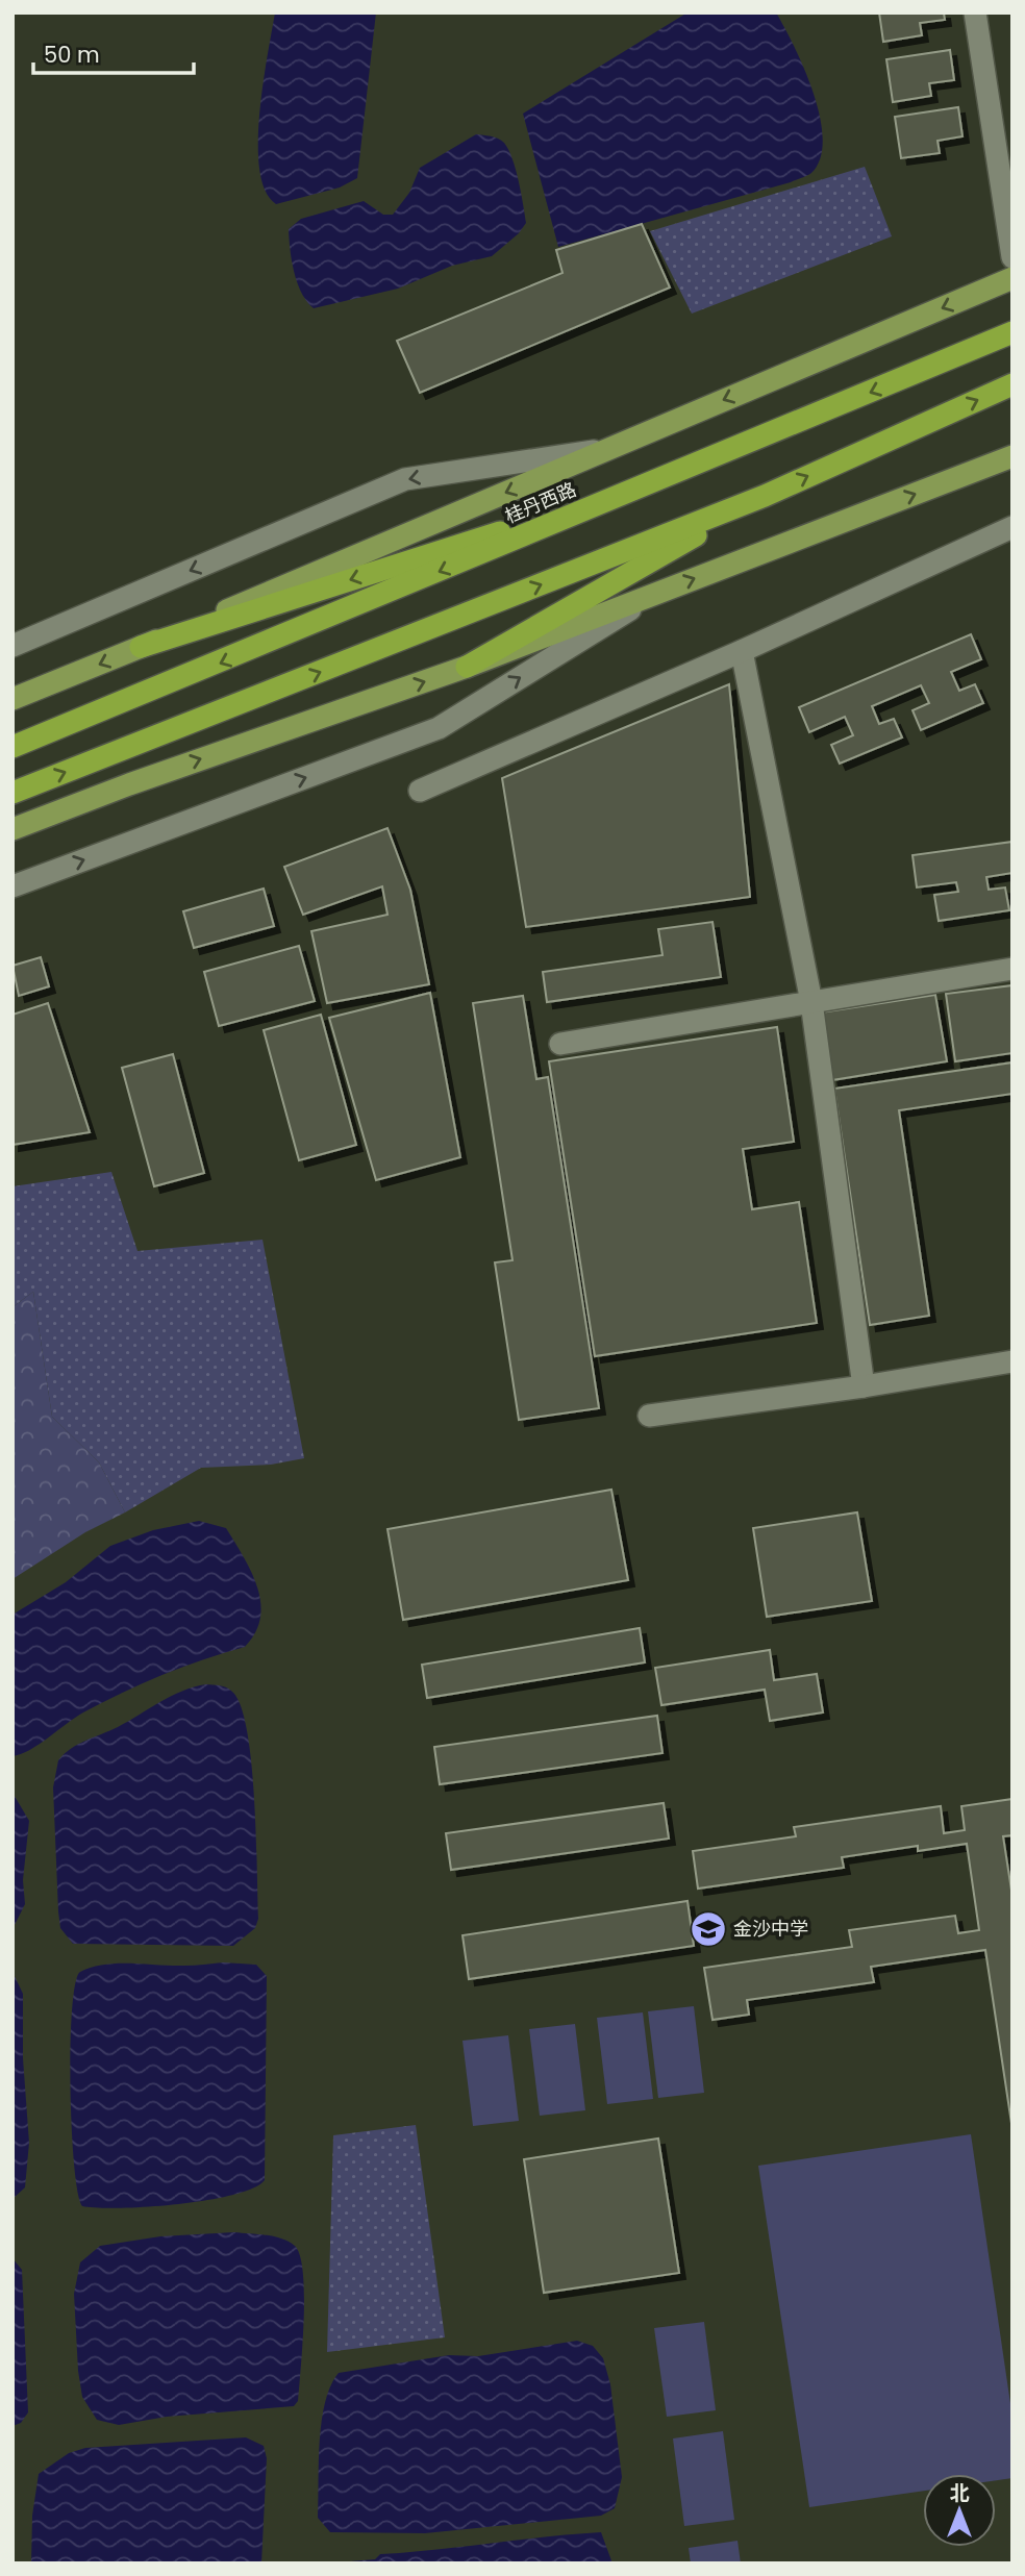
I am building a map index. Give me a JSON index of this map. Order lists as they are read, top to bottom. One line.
{"streets":{"highway":["桂丹西路"]},"places":{"school or university":["金沙中学"]},"scale_bar":"50 m","north":"top"}
